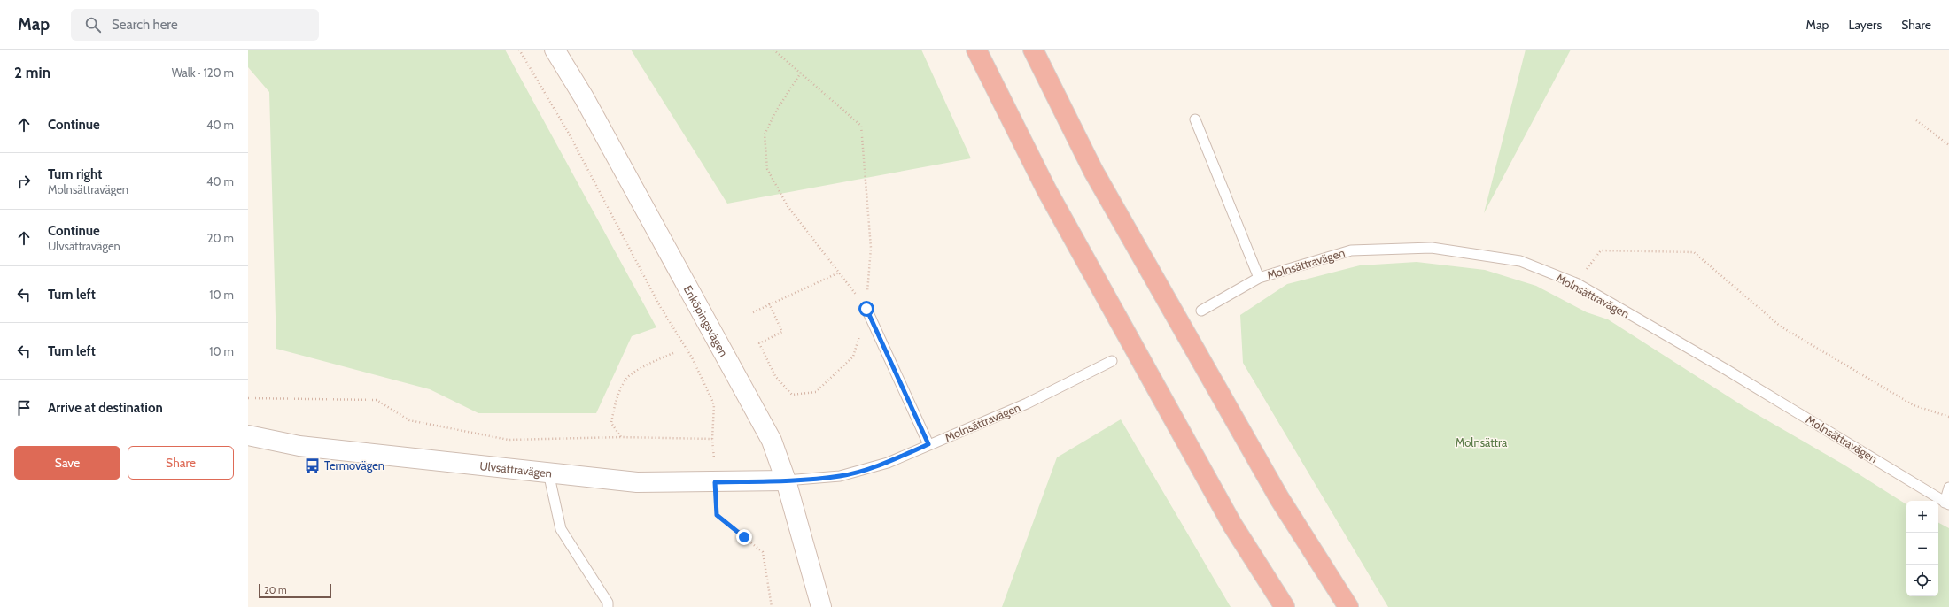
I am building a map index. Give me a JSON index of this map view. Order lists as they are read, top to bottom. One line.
{"streets":{"street":["Enköpingsvägen","Ulvsättravägen"],"lane":["Molnsättravägen"]},"crossings":[["Molnsättravägen","Enköpingsvägen"],["Molnsättravägen","Ulvsättravägen"],["Enköpingsvägen","Ulvsättravägen"]],"parks":["Molnsättra"],"places":{"bus stop":["Termovägen"]},"scale_bar":"20 m","page":{"header":"Map","search":"Search here","nav":["Map","Layers","Share"],"heading":["2 min","Walk · 120 m"],"list":[["Continue","40 m"],["Turn right","Molnsättravägen","40 m"],["Continue","Ulvsättravägen","20 m"],["Turn left","10 m"],["Turn left","10 m"],"Arrive at destination"],"buttons":["Save","Share"],"map_buttons":["+","−"],"scale":"20 m"}}
